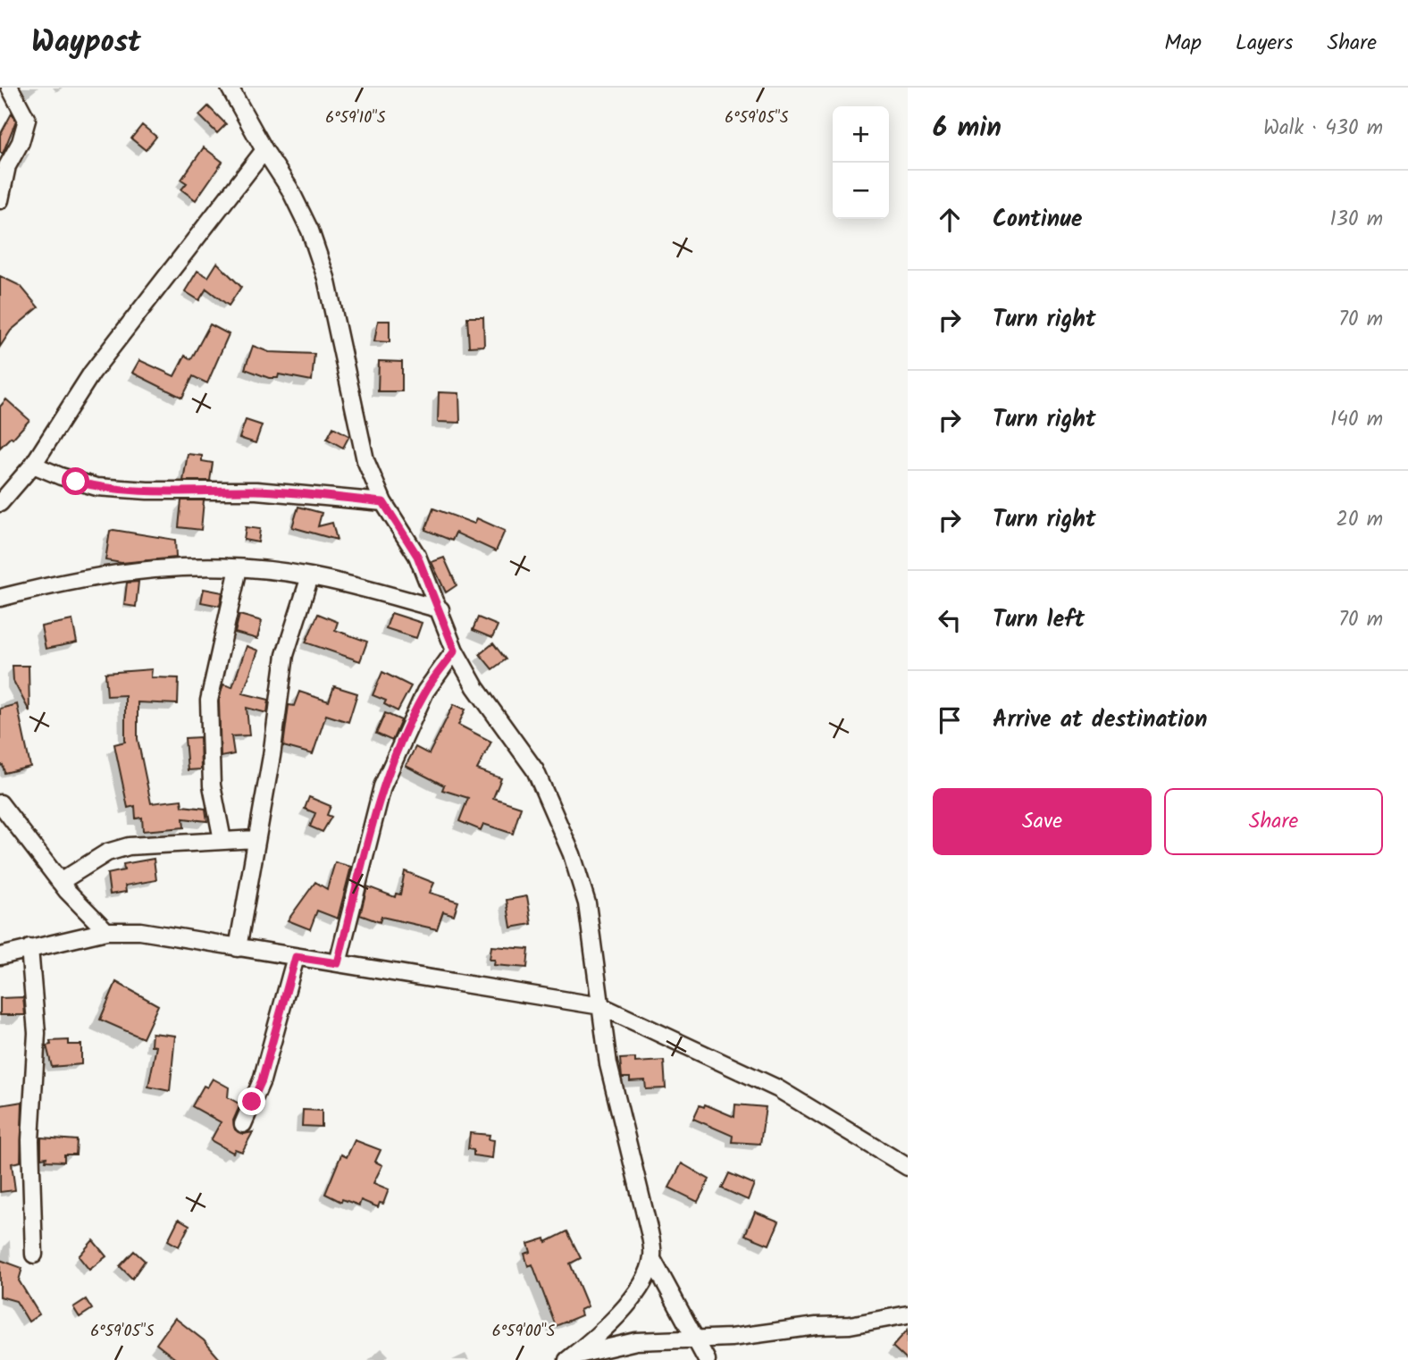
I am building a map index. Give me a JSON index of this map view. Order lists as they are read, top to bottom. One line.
{"page":{"header":"Waypost","nav":["Map","Layers","Share"],"heading":["6 min","Walk · 430 m"],"map_buttons":["+","−"],"list":[["Continue","130 m"],["Turn right","70 m"],["Turn right","140 m"],["Turn right","20 m"],["Turn left","70 m"],"Arrive at destination"],"buttons":["Save","Share"]},"coordinates":["6°59'10\"S","6°59'05\"S","6°59'00\"S"]}
